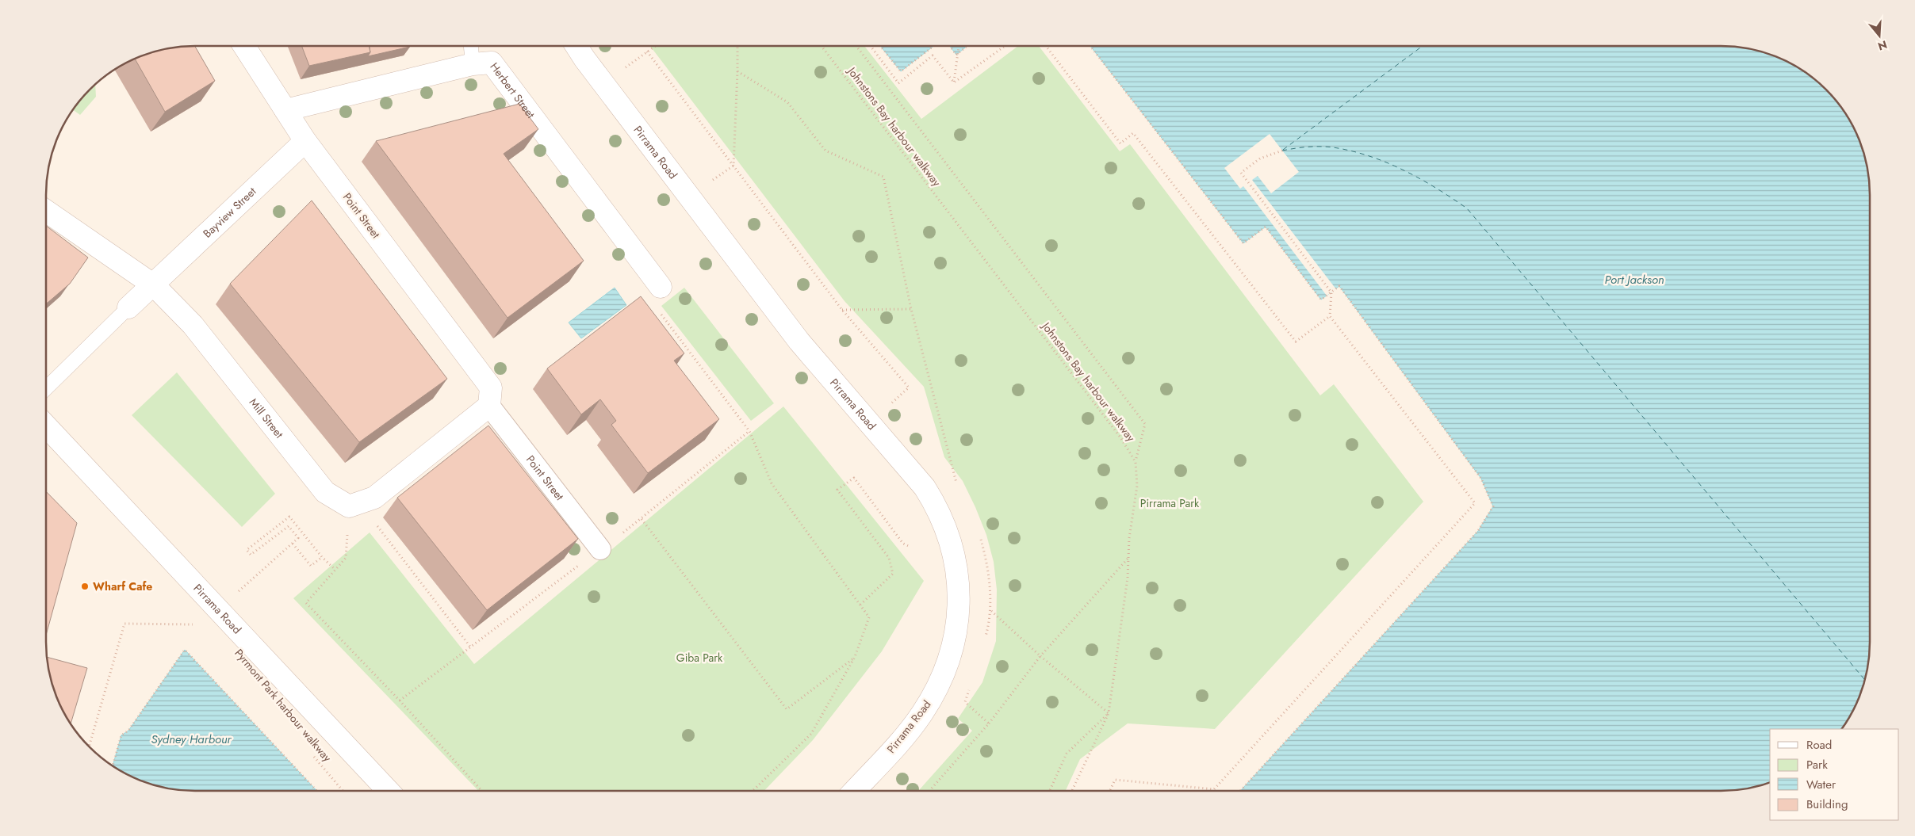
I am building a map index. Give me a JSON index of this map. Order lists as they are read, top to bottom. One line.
{"streets":{"street":["Herbert Street","Pirrama Road","Bayview Street","Point Street","Mill Street"],"path":["Johnstons Bay harbour walkway","Pyrmont Park harbour walkway"]},"crossings":[["Herbert Street","Point Street"],["Bayview Street","Point Street"],["Bayview Street","Mill Street"]],"water":["Port Jackson","Sydney Harbour"],"parks":["Pirrama Park","Giba Park"],"places":["Wharf Cafe"],"legend":["Road","Park","Water","Building"],"north":"bottom"}
